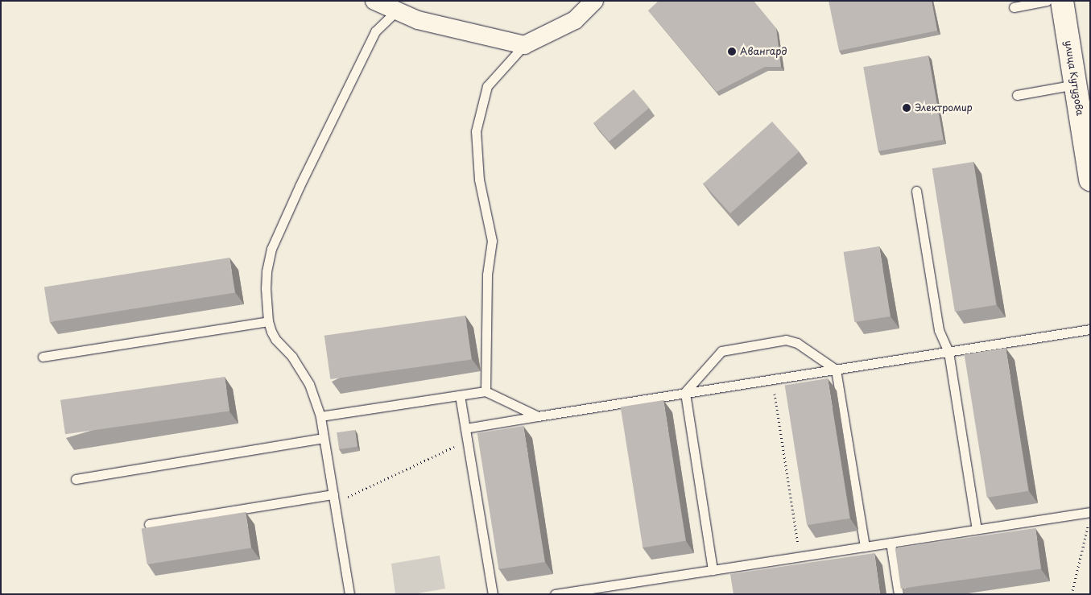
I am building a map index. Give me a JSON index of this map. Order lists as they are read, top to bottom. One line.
{"streets":{"main road":["улица Кутузова"]},"places":["Авангард","Электромир"]}
